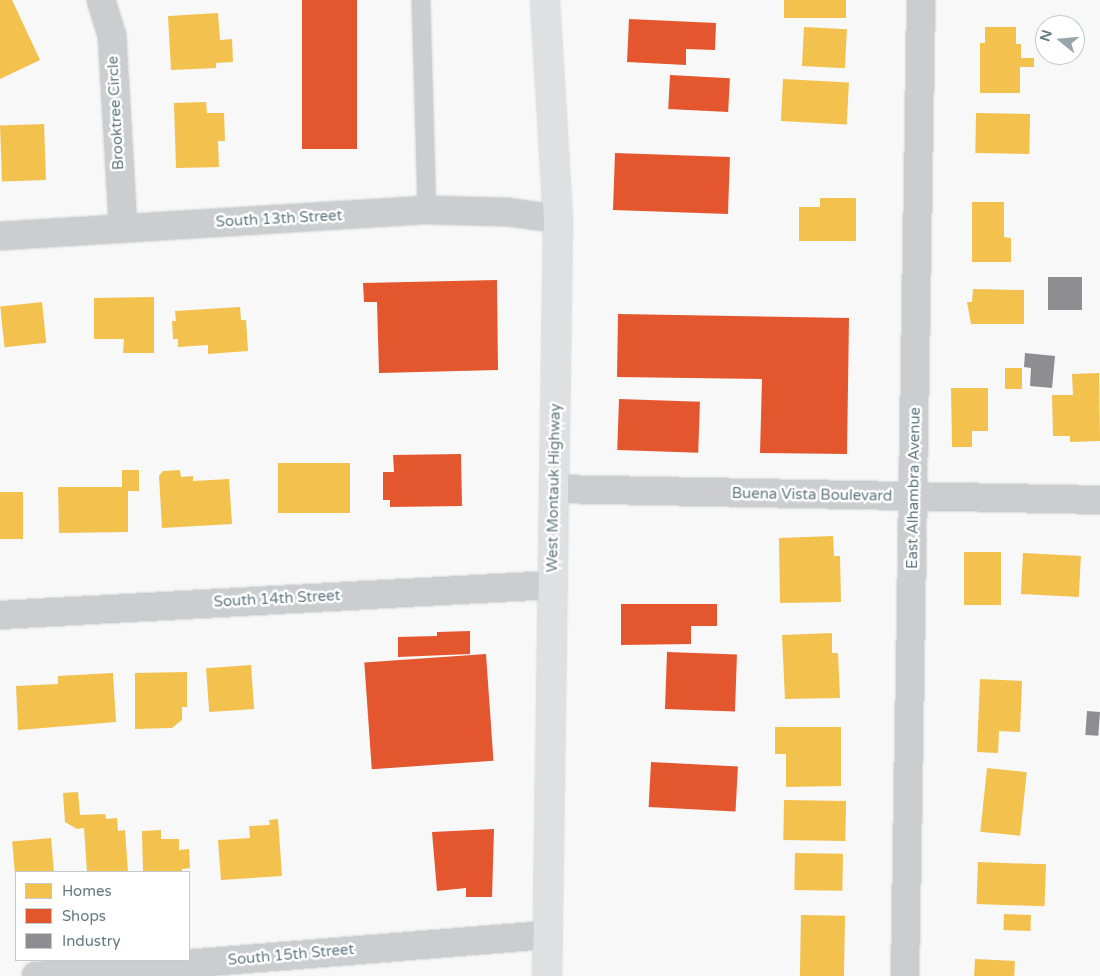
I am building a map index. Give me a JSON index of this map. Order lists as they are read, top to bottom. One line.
{"streets":{"main road":["West Montauk Highway"],"street":["Brooktree Circle","South 13th Street","East Alhambra Avenue","Buena Vista Boulevard","South 14th Street","South 15th Street"]},"crossings":[["Brooktree Circle","South 13th Street"],["South 13th Street","West Montauk Highway"],["West Montauk Highway","Buena Vista Boulevard"],["West Montauk Highway","South 14th Street"],["West Montauk Highway","South 15th Street"],["East Alhambra Avenue","Buena Vista Boulevard"]],"legend":["Homes","Shops","Industry"],"north":"left"}
